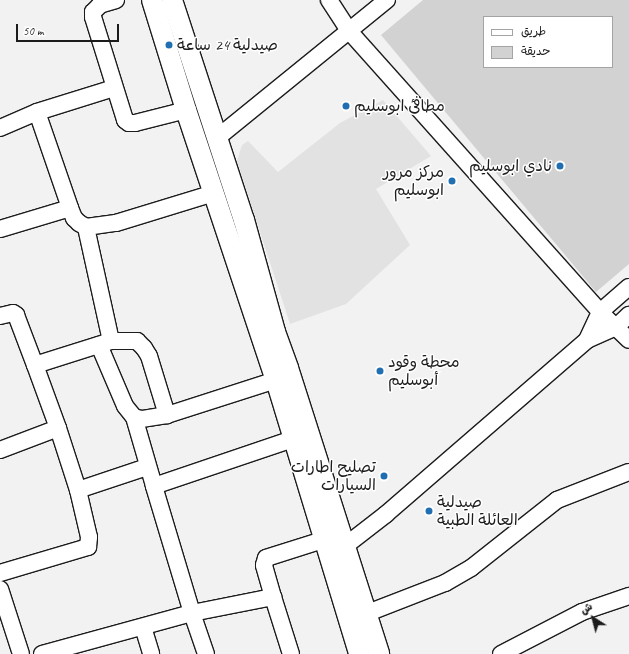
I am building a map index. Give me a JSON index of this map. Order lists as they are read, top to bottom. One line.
{"places":["صيدلية 24 ساعة","مطافئ ابوسليم","نادي ابوسليم","مركز مرور ابوسليم","محطة وقود أبوسليم","تصليح اطارات السيارات","صيدلية العائلة الطبية"],"legend":["طريق","حديقة"],"scale_bar":"50 m","north":"top left"}
